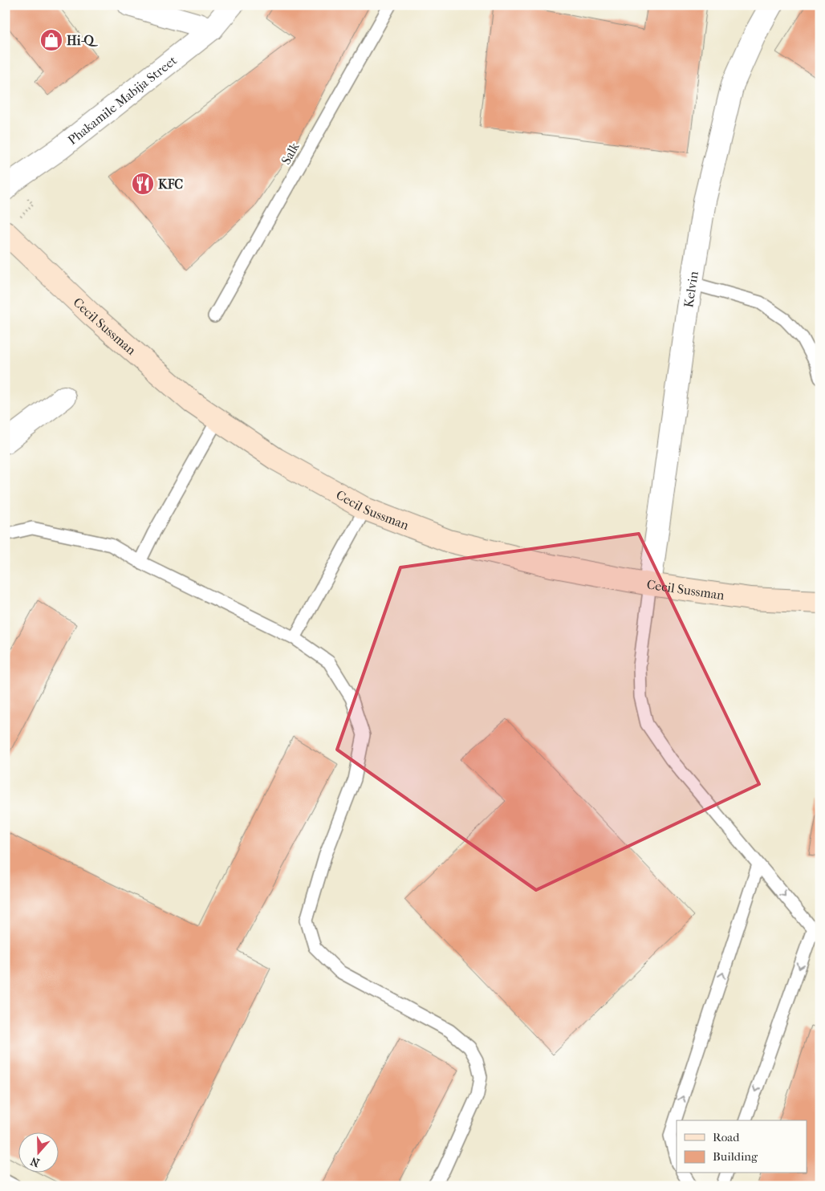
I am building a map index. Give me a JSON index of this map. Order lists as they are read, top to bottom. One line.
{"streets":{"main road":["Cecil Sussman"],"street":["Phakamile Mabija Street","Kelvin"],"lane":["Salk"]},"crossings":[["Kelvin","Cecil Sussman"]],"places":{"shop":["Hi-Q"],"restaurant":["KFC"]},"legend":["Road","Building"],"north":"bottom"}
